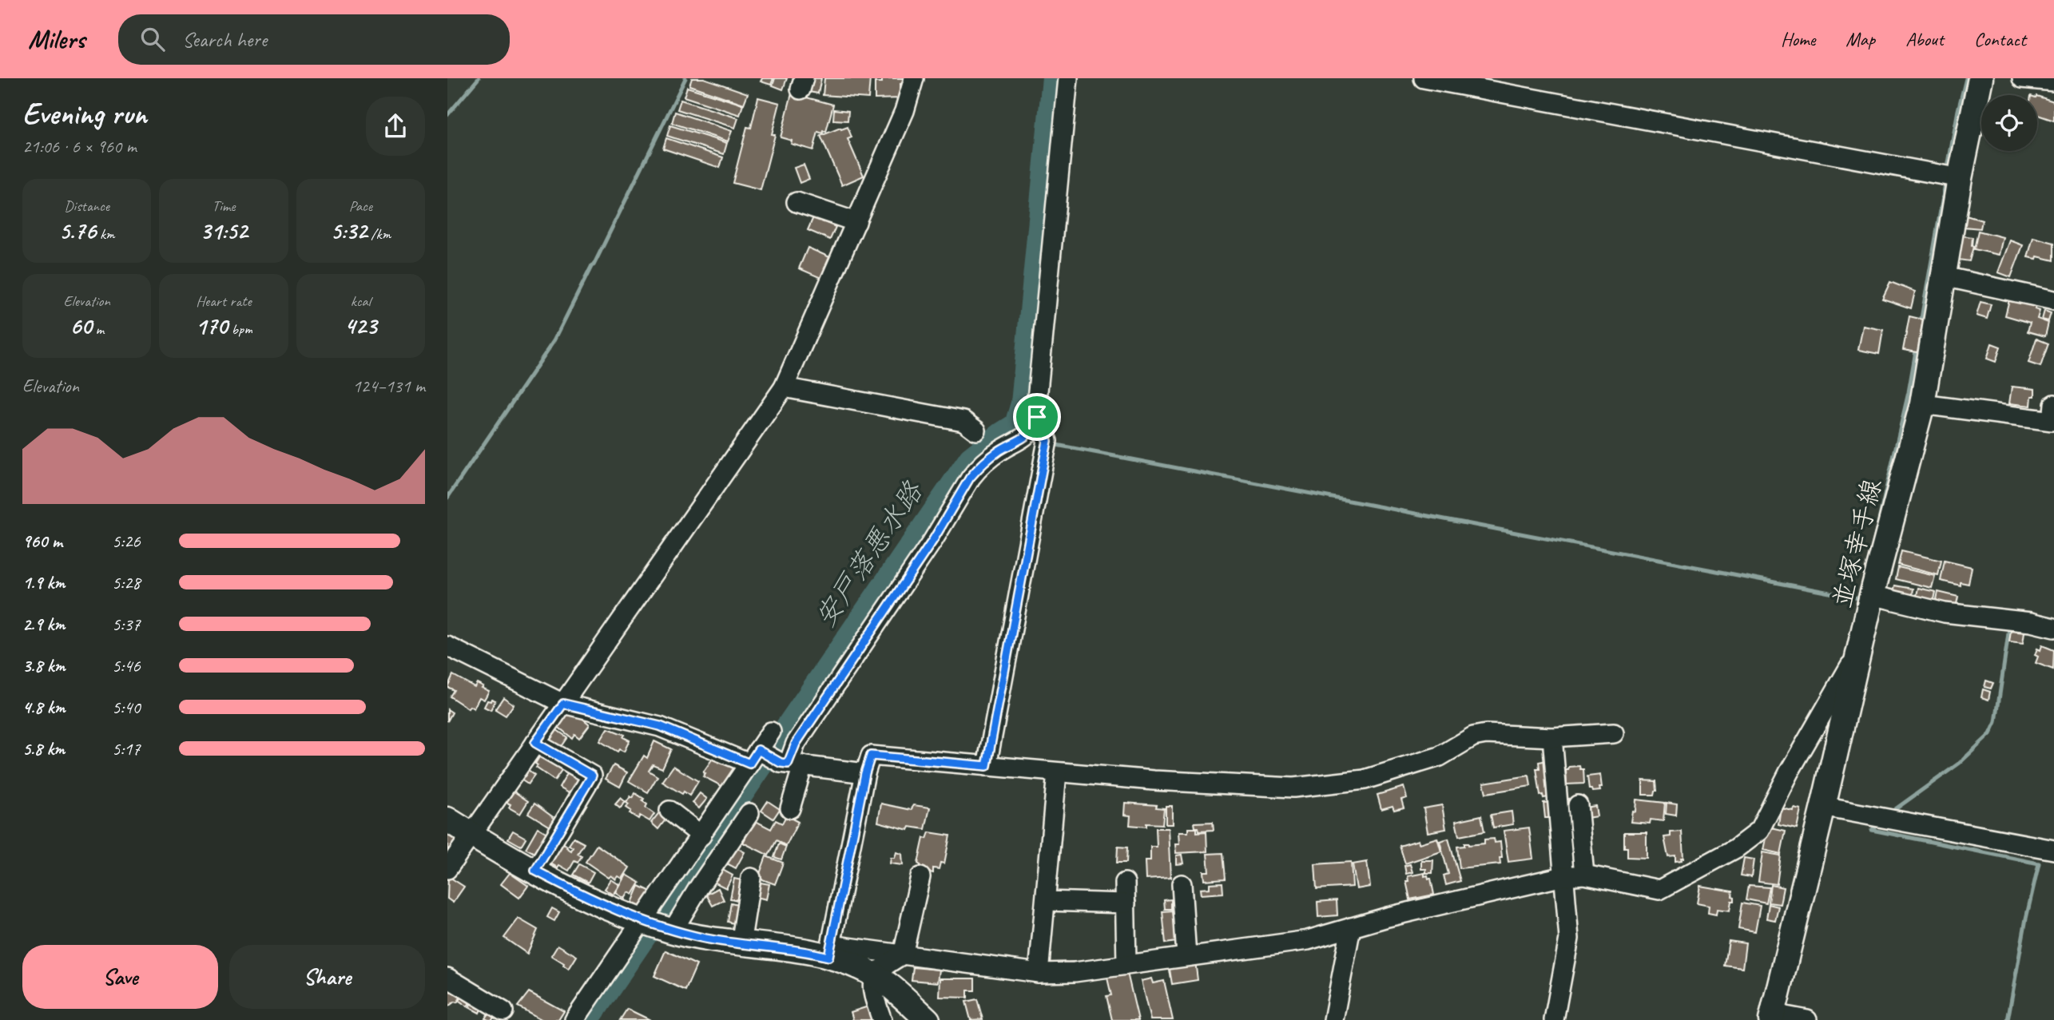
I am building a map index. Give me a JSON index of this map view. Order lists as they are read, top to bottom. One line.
{"streets":{"main road":["並塚幸手線"]},"water":["安戸落悪水路"],"page":{"header":"Milers","search":"Search here","nav":["Home","Map","About","Contact"],"heading":["Evening run","21:06 · 6 × 960 m"],"stats":[["Distance","5.76 km"],["Time","31:52"],["Pace","5:32 /km"],["Elevation","60 m"],["Heart rate","170 bpm"],["kcal","423"]],"chart":["Elevation","124–131 m"],"list":[{"name":"960 m","note":"5:26"},{"name":"1.9 km","note":"5:28"},{"name":"2.9 km","note":"5:37"},{"name":"3.8 km","note":"5:46"},{"name":"4.8 km","note":"5:40"},{"name":"5.8 km","note":"5:17"}],"buttons":["Save","Share"]}}
